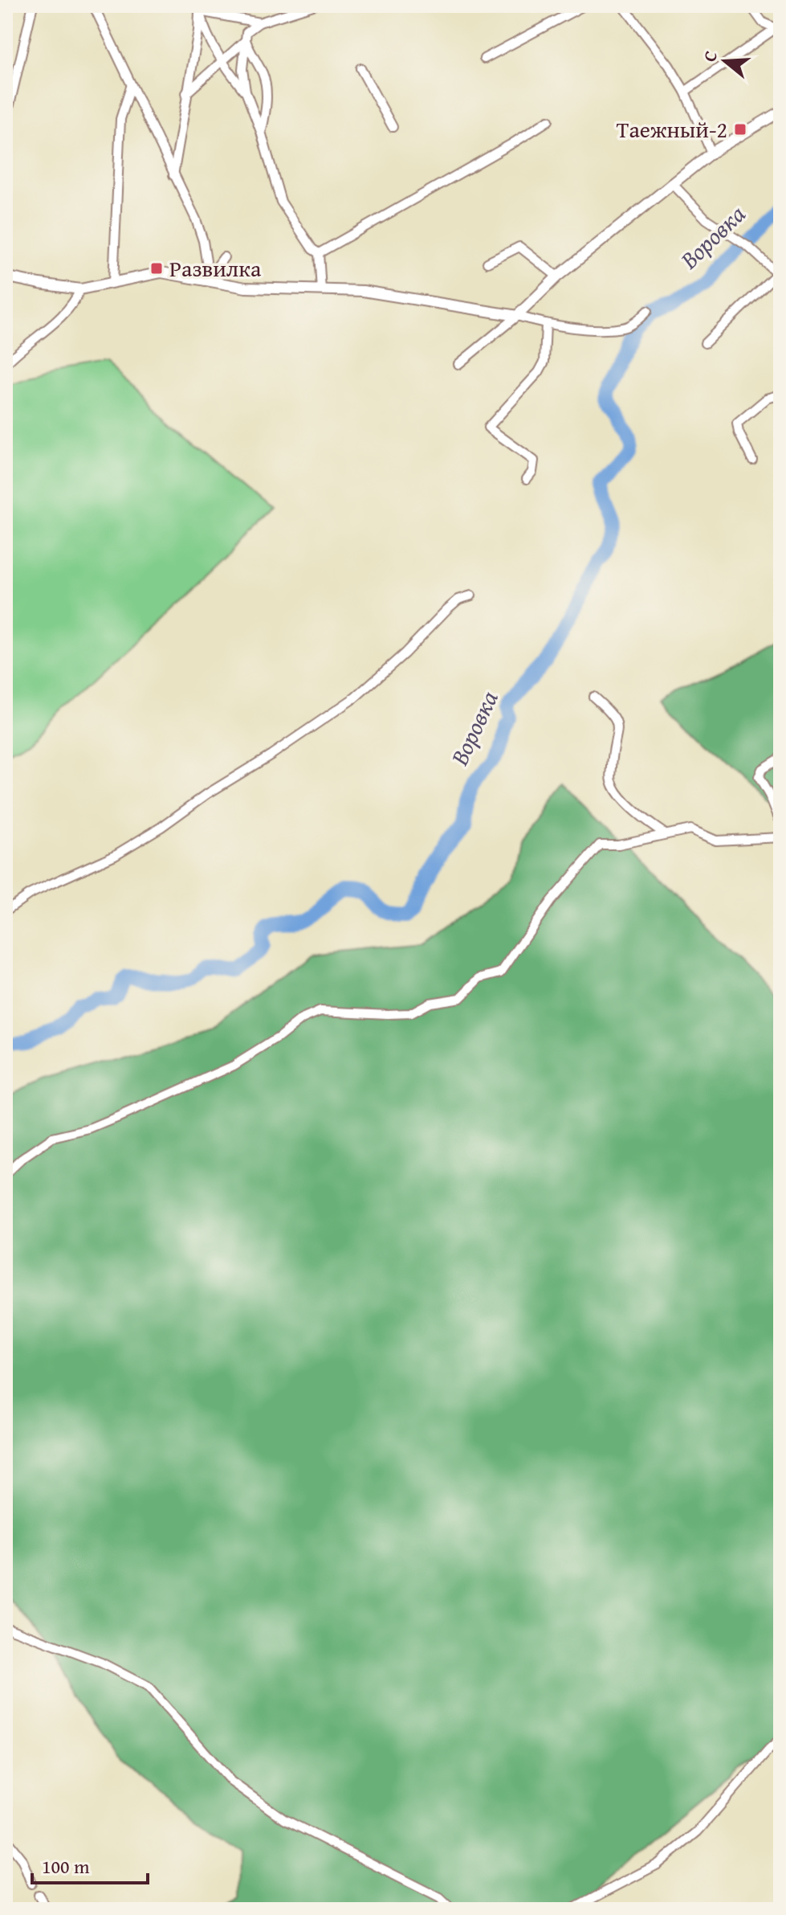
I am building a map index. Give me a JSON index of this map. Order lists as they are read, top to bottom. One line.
{"water":["Воровка"],"places":{"transit":["Таежный-2","Развилка"]},"scale_bar":"100 m","north":"left"}
